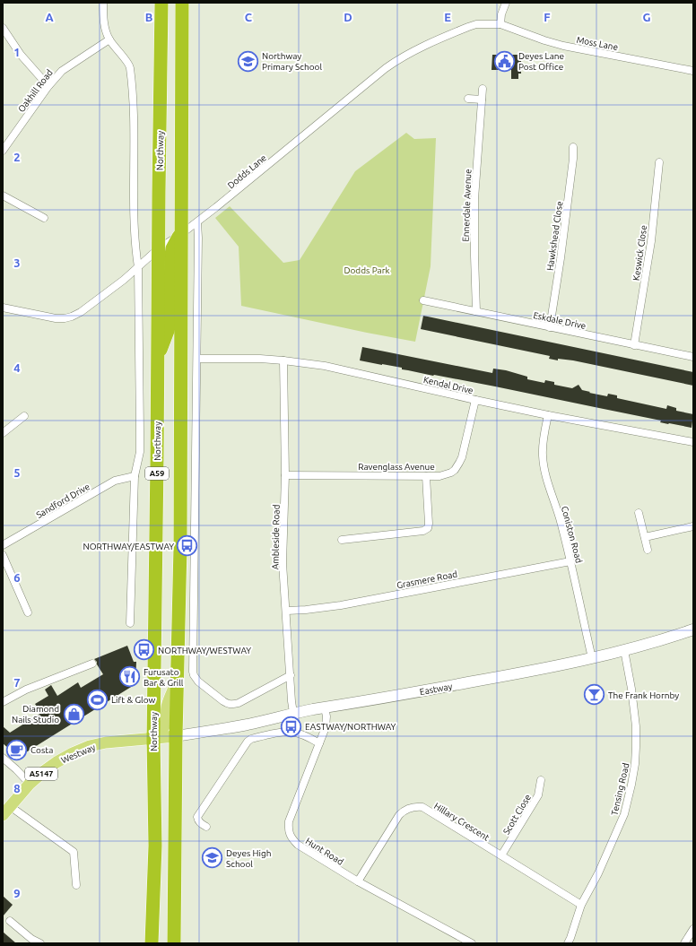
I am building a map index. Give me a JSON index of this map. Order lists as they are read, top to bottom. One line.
{"streets":{"highway":["Northway","A59"],"main road":["Westway","A5147"],"street":["Moss Lane","Oakhill Road","Dodds Lane","Ennerdale Avenue","Hawkshead Close","Keswick Close","Eskdale Drive","Kendal Drive","Ravenglass Avenue","Sandford Drive","Coniston Road","Ambleside Road","Grasmere Road","Eastway","Tensing Road","Scott Close","Hillary Crescent","Hunt Road"]},"crossings":[["Moss Lane","Dodds Lane"],["Oakhill Road","Northway"],["Northway","Dodds Lane"],["Northway","Sandford Drive"],["Northway","Westway"],["Dodds Lane","A59"],["Ennerdale Avenue","Eskdale Drive"],["Hawkshead Close","Eskdale Drive"],["Keswick Close","Eskdale Drive"],["Kendal Drive","Ravenglass Avenue"],["Kendal Drive","Coniston Road"],["Kendal Drive","Ambleside Road"],["Ravenglass Avenue","Ambleside Road"],["A59","Eastway"],["A59","Westway"],["Coniston Road","Grasmere Road"],["Coniston Road","Eastway"],["Ambleside Road","Grasmere Road"],["Ambleside Road","Eastway"],["Eastway","Westway"],["Eastway","Tensing Road"],["Eastway","Hunt Road"],["Tensing Road","Hillary Crescent"],["Scott Close","Hillary Crescent"],["Hillary Crescent","Hunt Road"]],"parks":["Dodds Park"],"places":{"school or university":["Northway Primary School","Deyes High School"],"public building":["Deyes Lane Post Office"],"bus stop":["NORTHWAY/EASTWAY","NORTHWAY/WESTWAY","EASTWAY/NORTHWAY"],"restaurant":["Furusato Bar & Grill"],"bar":["The Frank Hornby"],"sports":["Lift & Glow"],"shop":["Diamond Nails Studio"],"cafe":["Costa"]},"grid":{"columns":["A","B","C","D","E","F","G"],"rows":["1","2","3","4","5","6","7","8","9"]}}
